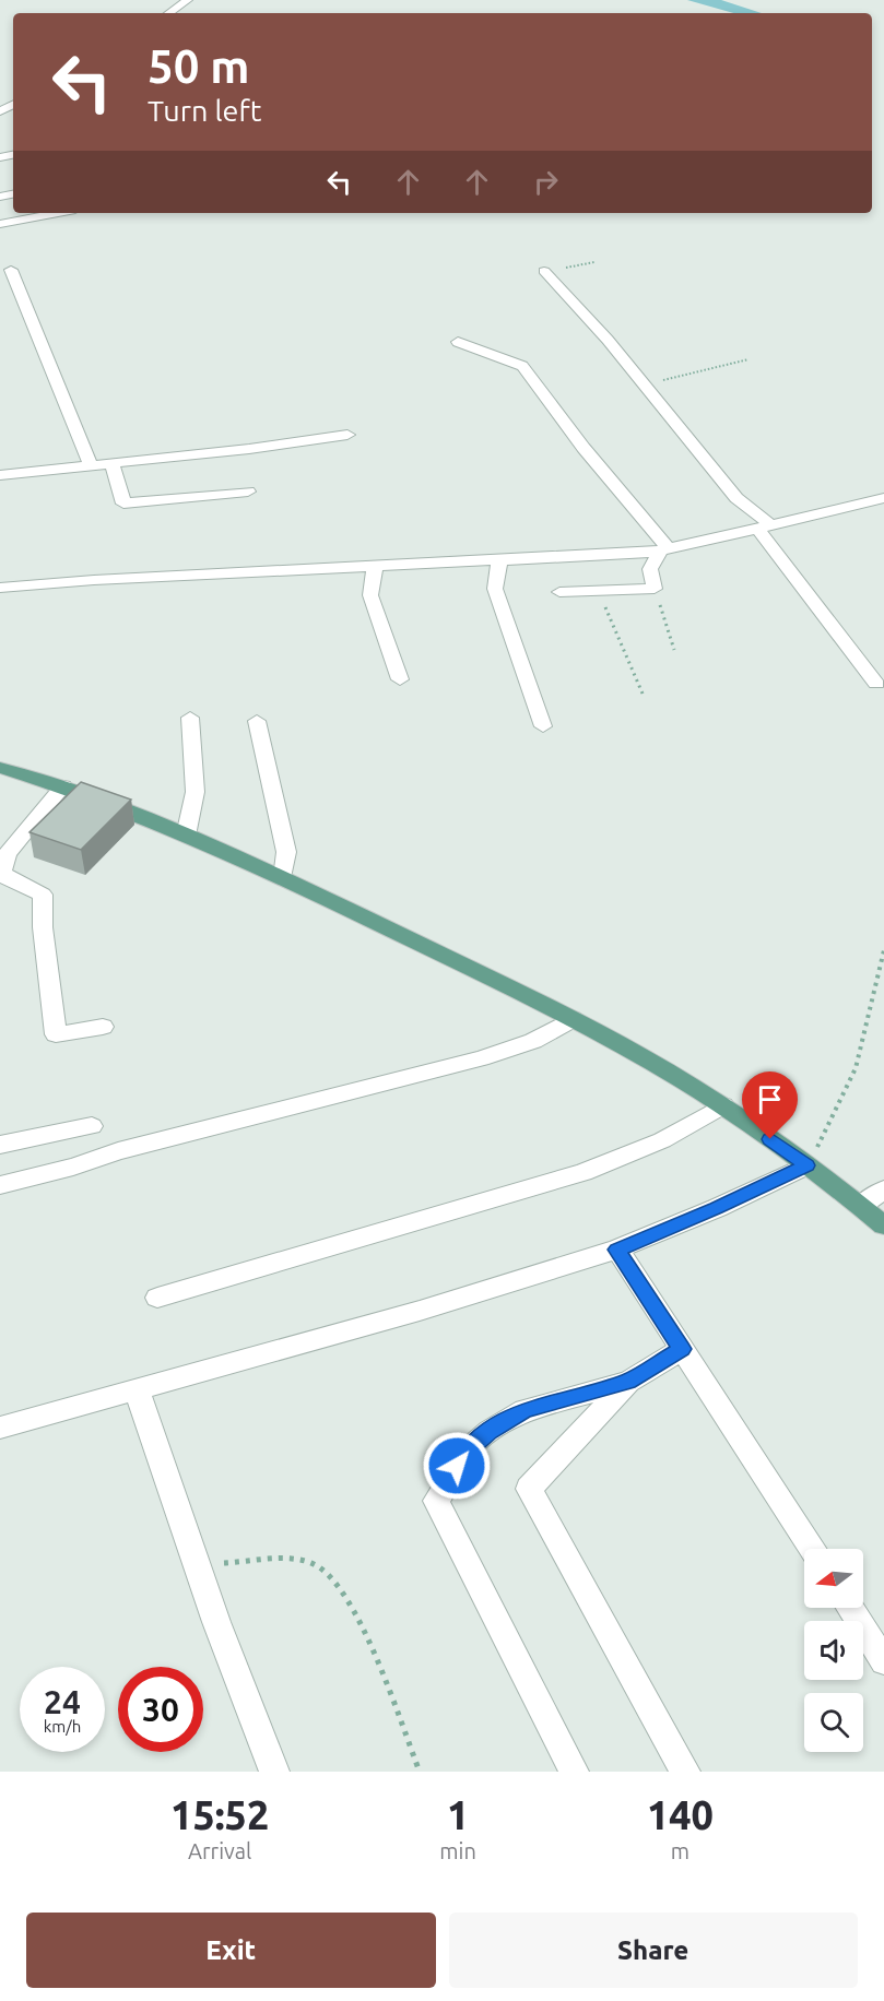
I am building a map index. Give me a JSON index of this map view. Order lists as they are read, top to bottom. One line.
{"north":"left","page":{"turn":["50 m","Turn left"],"speed":"24 km/h","limit":"30","eta":["15:52","Arrival","1","min","140","m"],"buttons":["Exit","Share"]}}
